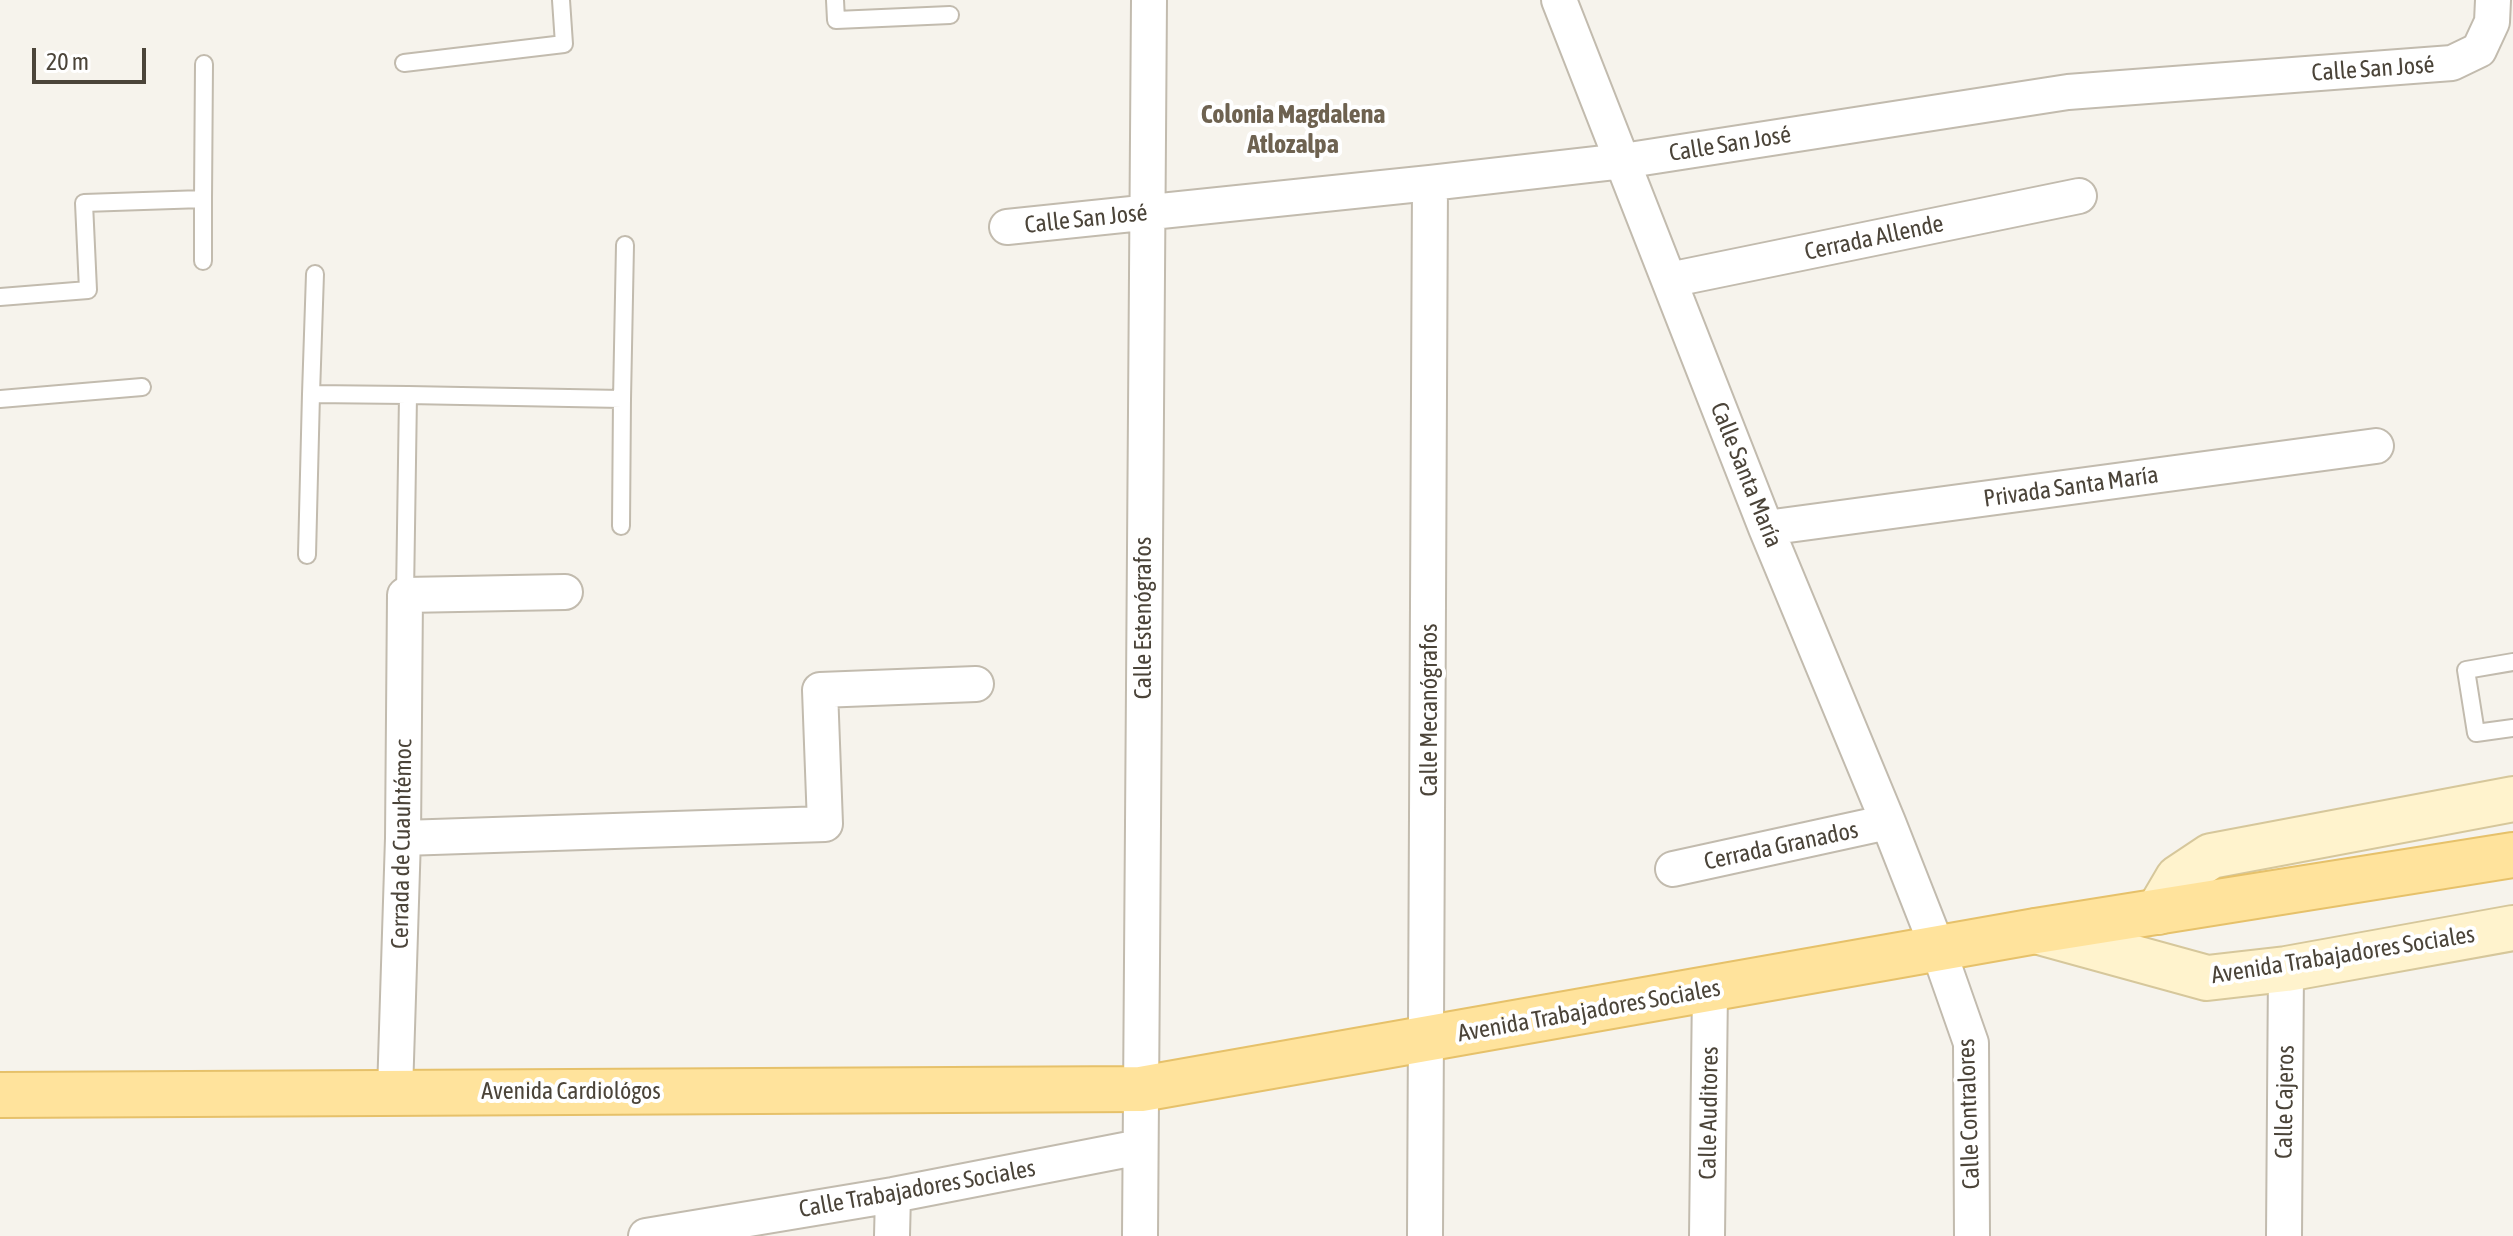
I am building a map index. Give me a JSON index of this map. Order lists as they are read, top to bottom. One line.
{"streets":{"main road":["Avenida Trabajadores Sociales","Avenida Cardiológos"],"street":["Calle San José","Cerrada Allende","Calle Santa María","Privada Santa María","Calle Estenógrafos","Calle Mecanógrafos","Cerrada de Cuauhtémoc","Cerrada Granados","Calle Cajeros","Calle Auditores","Calle Contralores","Calle Trabajadores Sociales"]},"crossings":[["Calle San José","Calle Santa María"],["Calle San José","Calle Estenógrafos"],["Calle San José","Calle Mecanógrafos"],["Cerrada Allende","Calle Santa María"],["Calle Santa María","Privada Santa María"],["Calle Santa María","Cerrada Granados"],["Calle Santa María","Avenida Trabajadores Sociales"],["Calle Santa María","Calle Contralores"],["Calle Estenógrafos","Avenida Trabajadores Sociales"],["Calle Estenógrafos","Avenida Cardiológos"],["Calle Estenógrafos","Calle Trabajadores Sociales"],["Calle Mecanógrafos","Avenida Trabajadores Sociales"],["Cerrada de Cuauhtémoc","Avenida Cardiológos"],["Avenida Trabajadores Sociales","Avenida Cardiológos"],["Avenida Trabajadores Sociales","Calle Cajeros"],["Avenida Trabajadores Sociales","Calle Auditores"],["Avenida Trabajadores Sociales","Calle Contralores"]],"districts":["Colonia Magdalena Atlozalpa"],"scale_bar":"20 m"}
